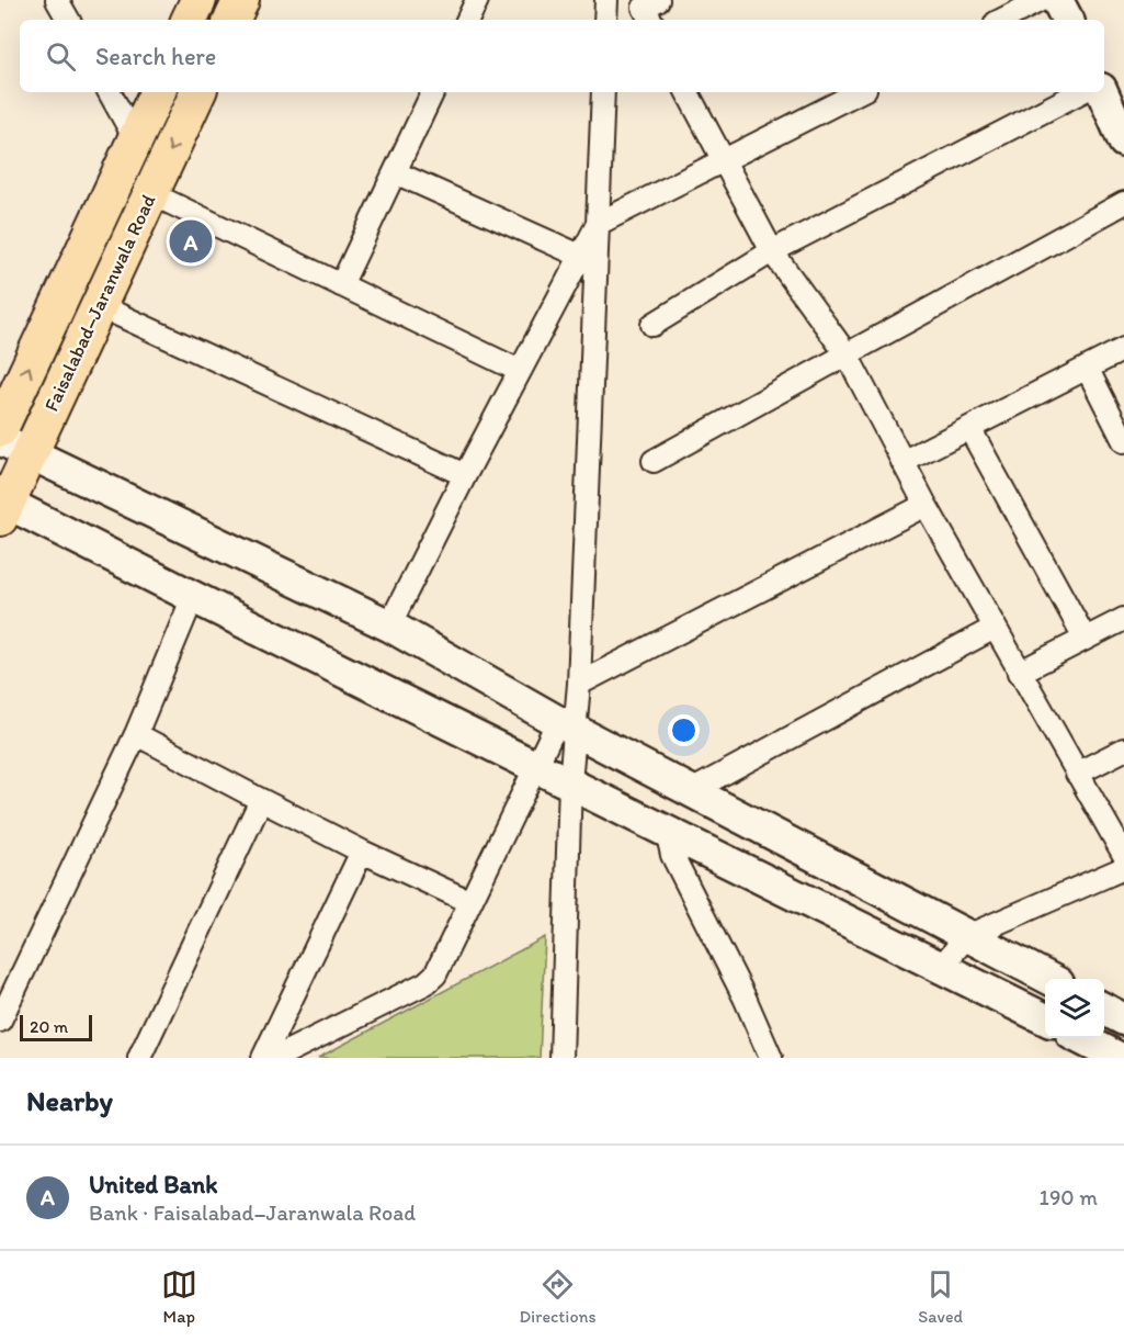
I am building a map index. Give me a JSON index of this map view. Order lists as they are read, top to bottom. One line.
{"streets":{"main road":["Faisalabad–Jaranwala Road"]},"scale_bar":"20 m","page":{"search":"Search here","pins":"A","scale":"20 m","heading":"Nearby","list":[{"mark":"A","name":"United Bank","note":"Bank · Faisalabad–Jaranwala Road","value":"190 m"}],"nav":["Map","Directions","Saved"]}}
